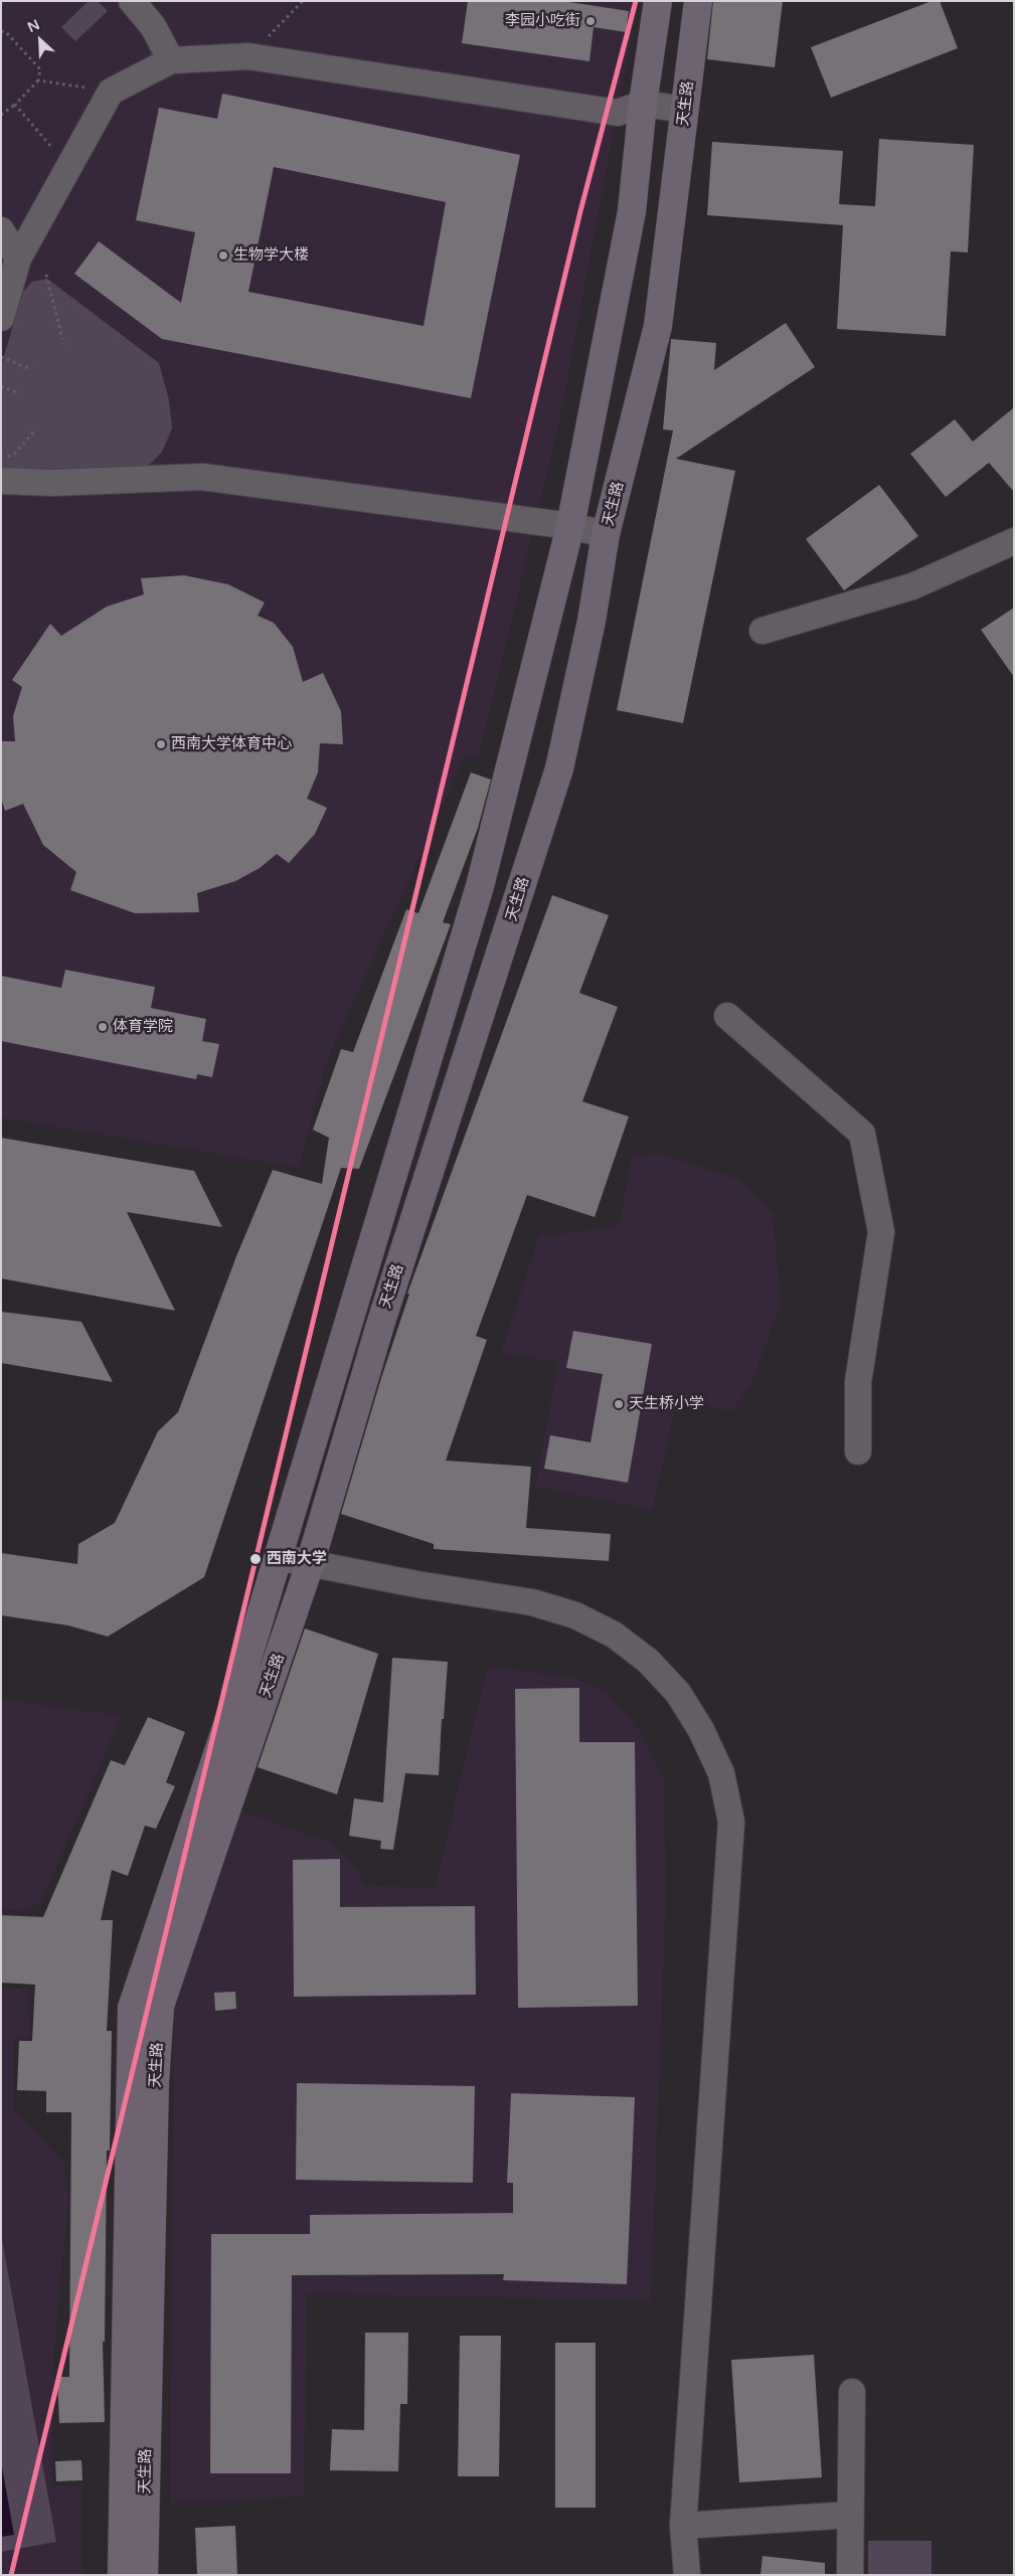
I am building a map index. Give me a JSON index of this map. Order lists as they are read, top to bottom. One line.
{"streets":{"highway":["天生路"]},"places":["李园小吃街","生物学大楼","西南大学体育中心","体育学院","天生桥小学","西南大学"],"north":"top left"}
